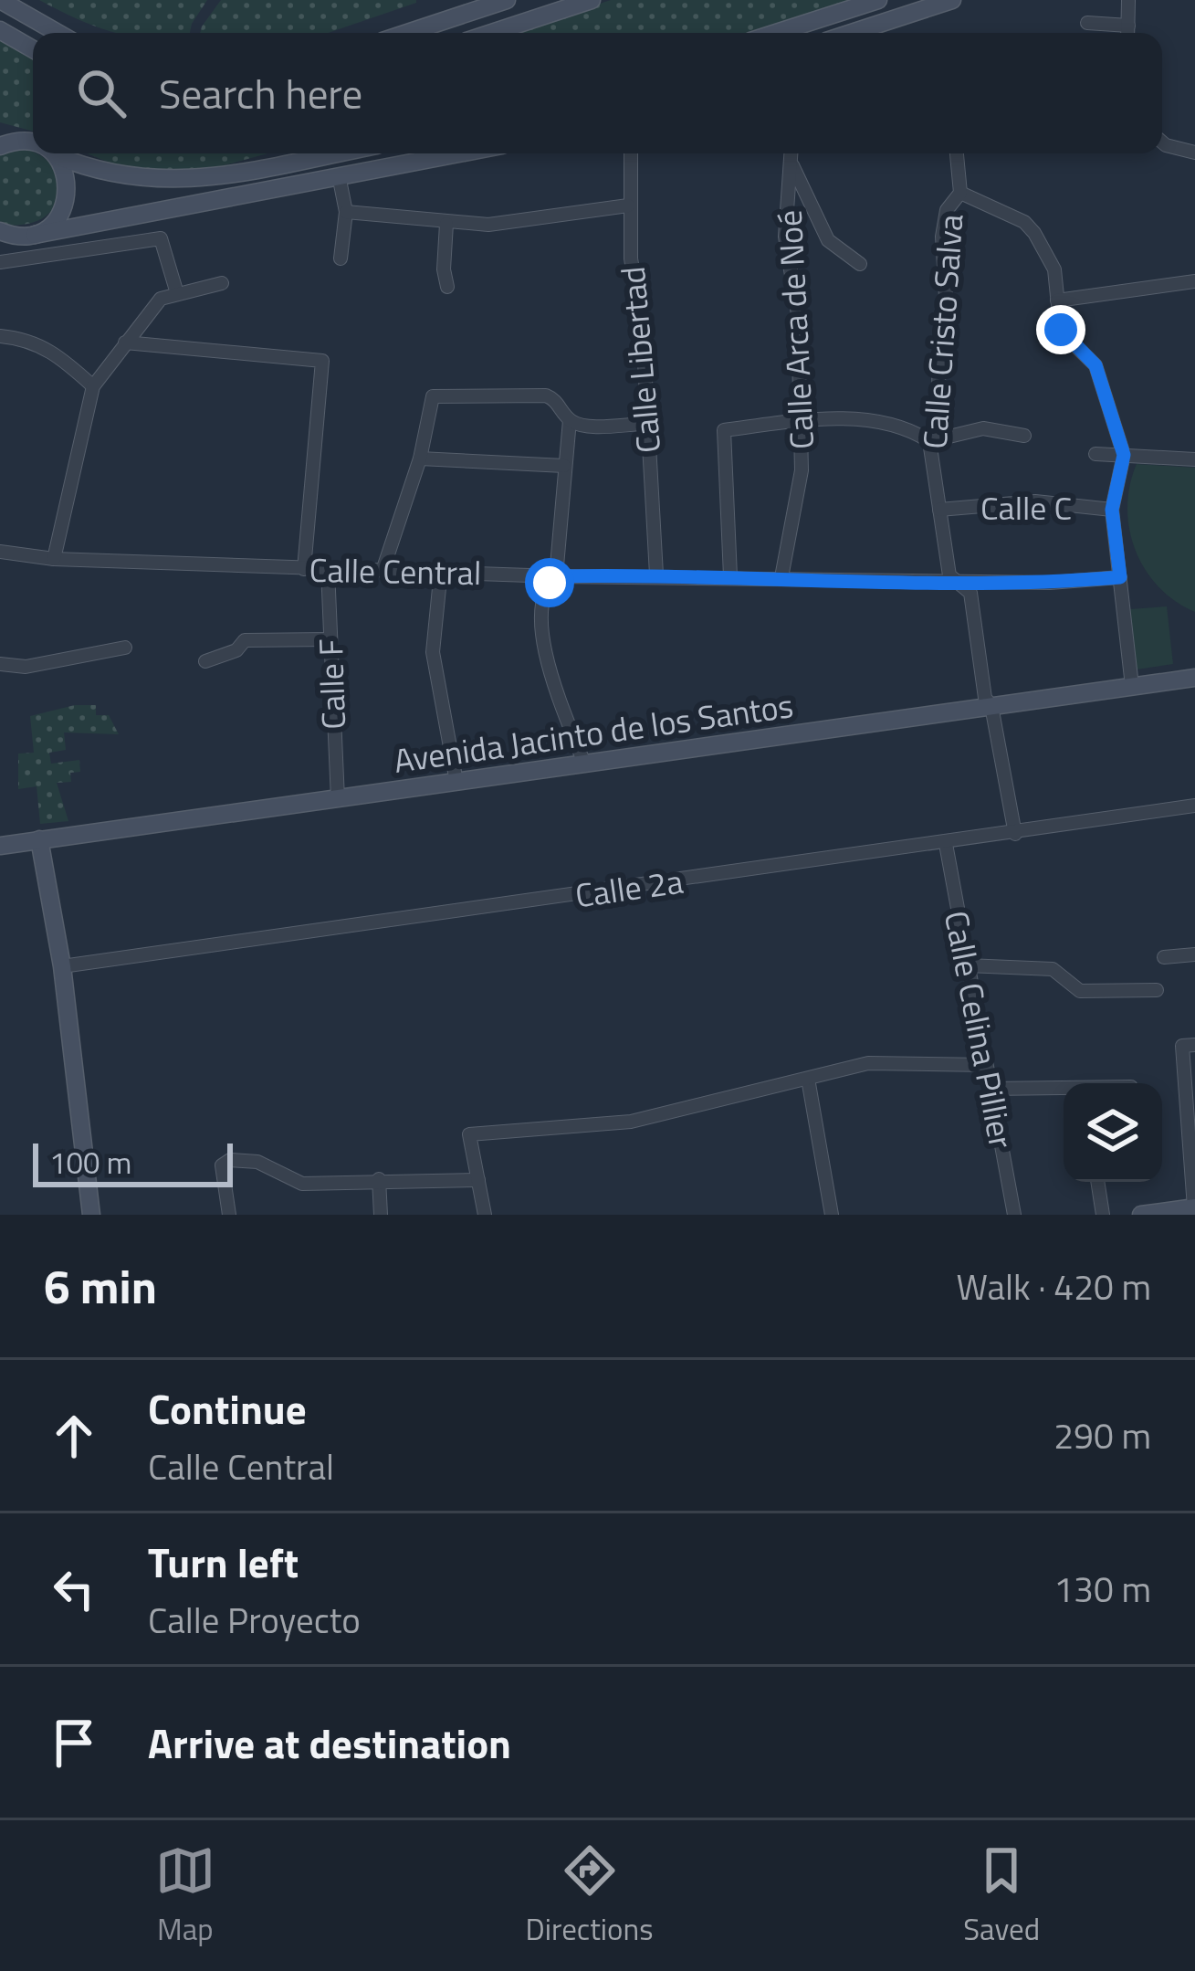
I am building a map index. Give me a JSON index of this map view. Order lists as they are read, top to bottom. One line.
{"streets":{"street":["Calle Arca de Noé","Calle Cristo Salva","Calle Libertad","Calle C","Calle Central","Calle F","Avenida Jacinto de los Santos","Calle 2a","Calle Celina Pillier"]},"crossings":[["Calle Arca de Noé","Calle Central"],["Calle Cristo Salva","Calle C"],["Calle Cristo Salva","Calle Central"],["Calle Cristo Salva","Avenida Jacinto de los Santos"],["Calle Cristo Salva","Calle 2a"],["Calle Libertad","Calle Central"],["Calle Central","Calle F"],["Calle F","Avenida Jacinto de los Santos"],["Calle 2a","Calle Celina Pillier"]],"scale_bar":"100 m","page":{"search":"Search here","scale":"100 m","heading":["6 min","Walk · 420 m"],"list":[["Continue","Calle Central","290 m"],["Turn left","Calle Proyecto","130 m"],"Arrive at destination"],"nav":["Map","Directions","Saved"]}}
